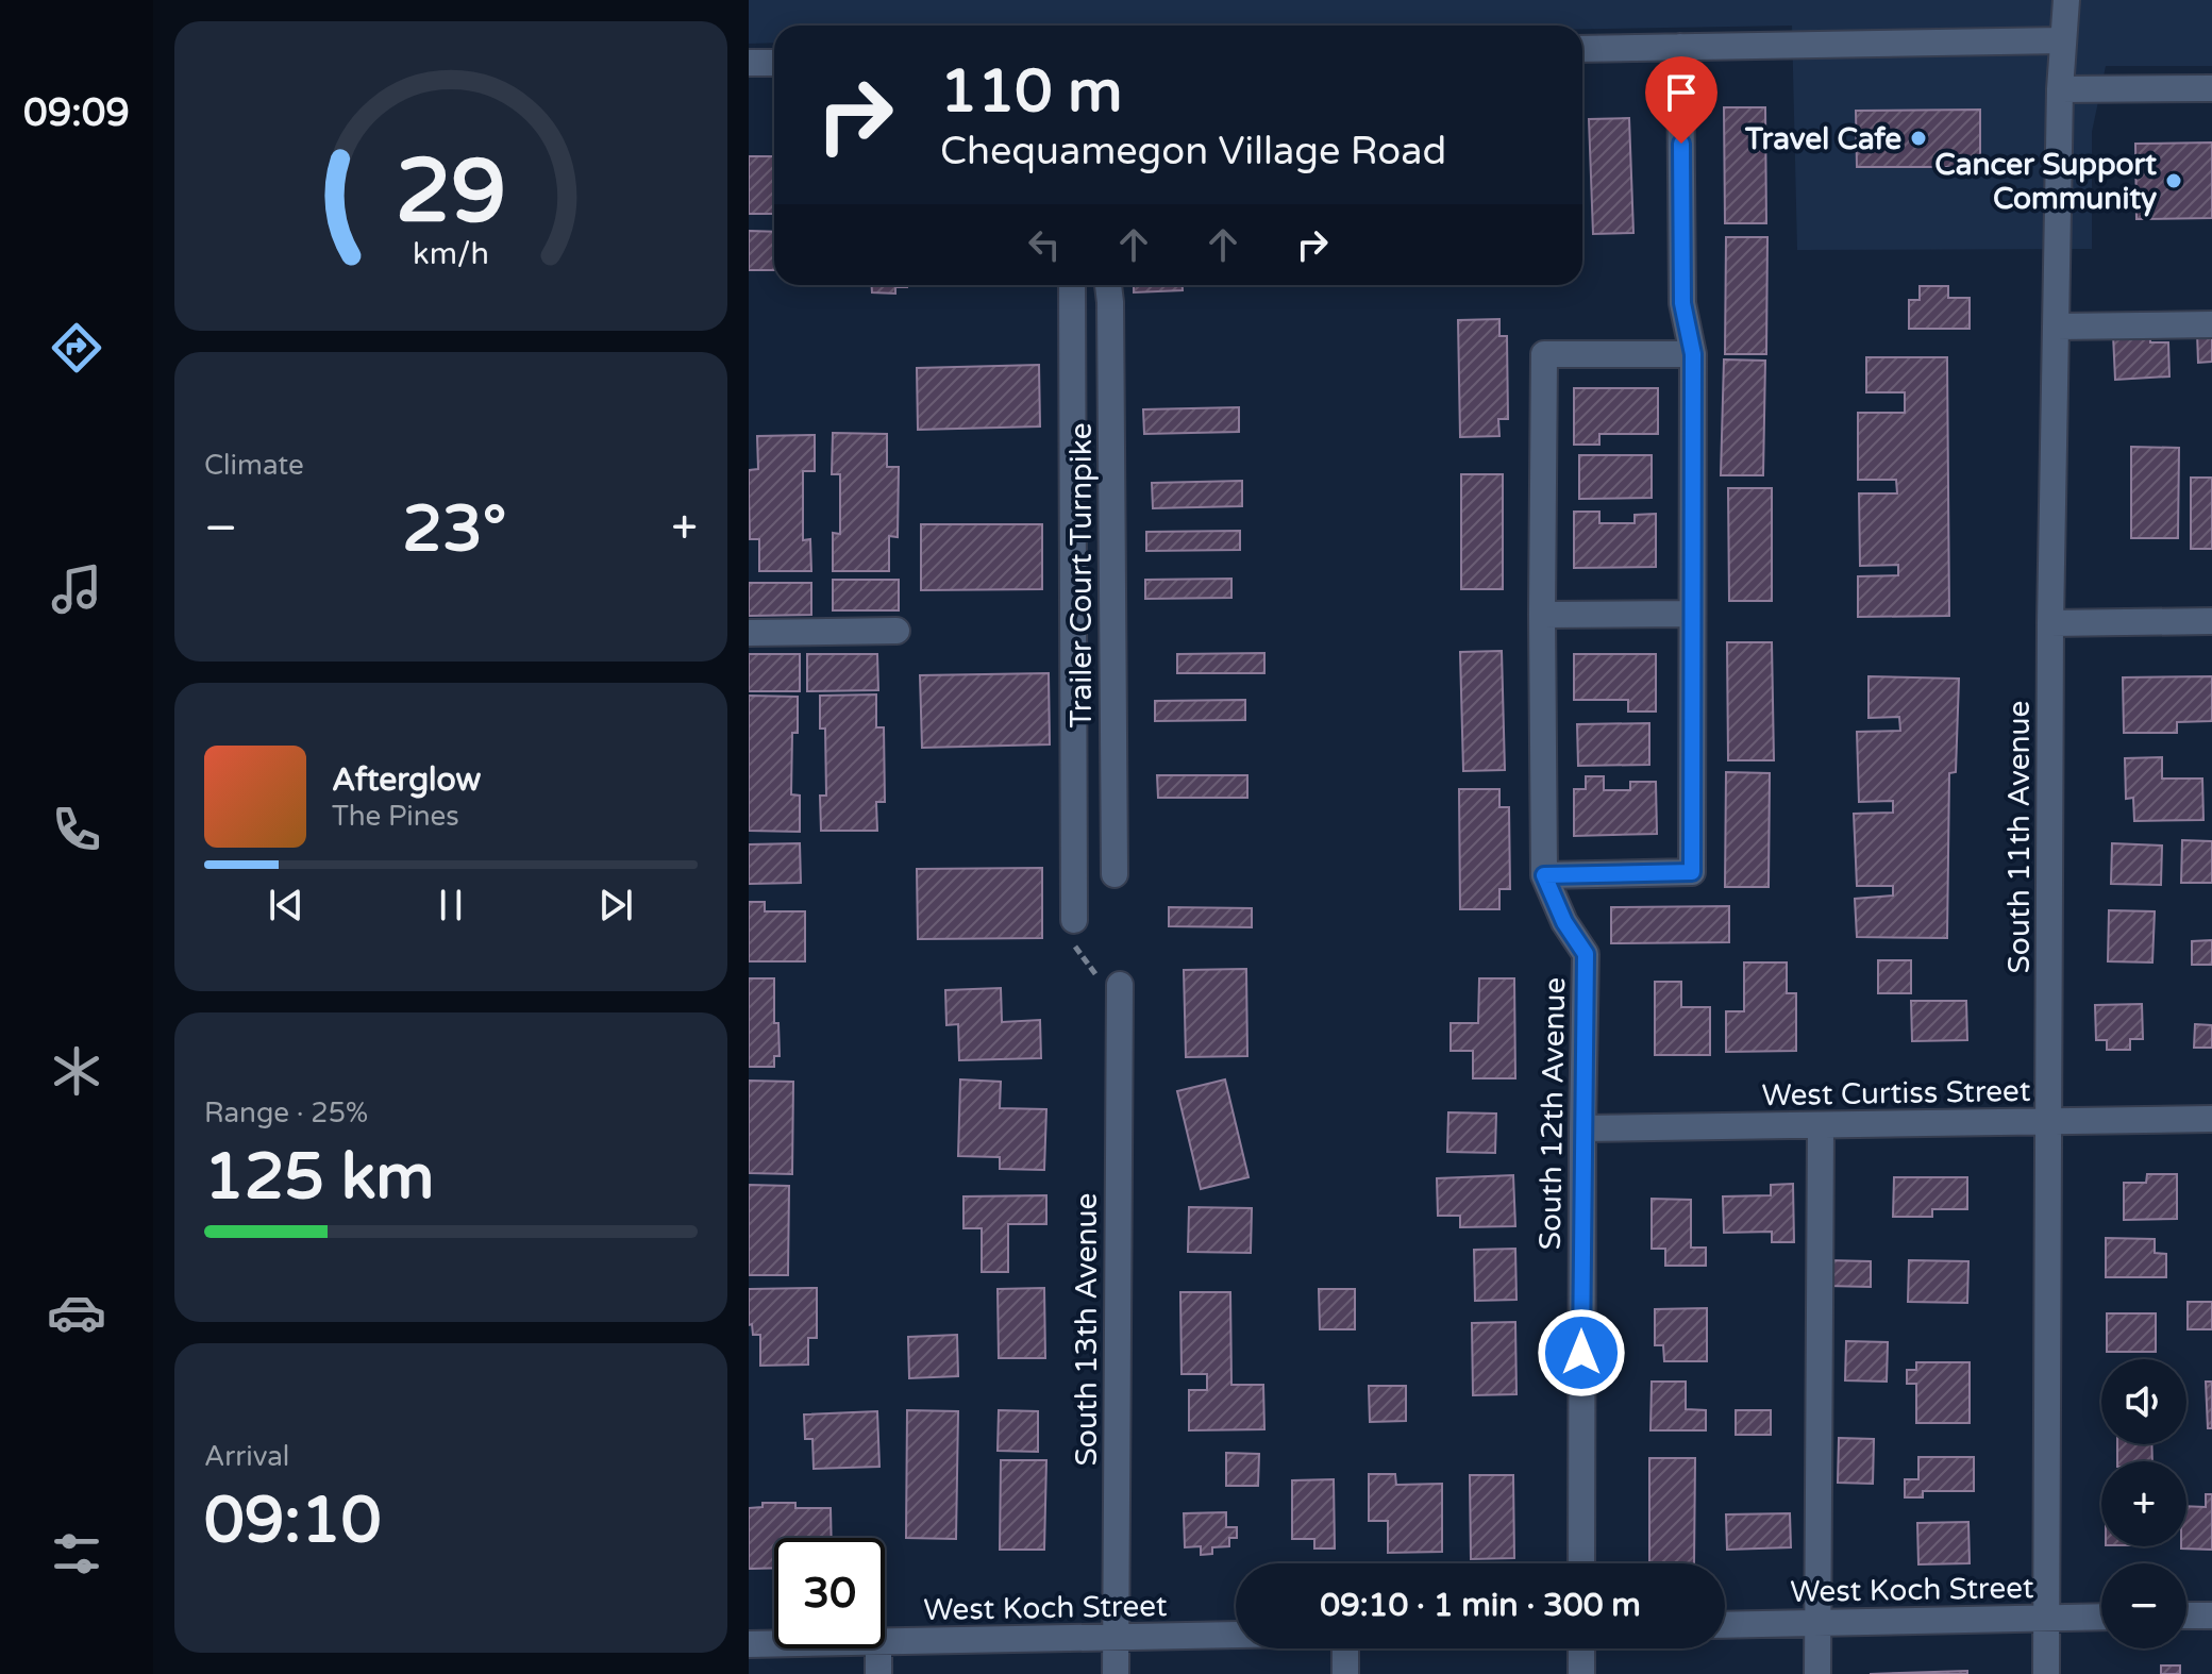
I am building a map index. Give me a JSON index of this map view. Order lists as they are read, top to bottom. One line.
{"streets":{"street":["Trailer Court Turnpike","South 11th Avenue","West Curtiss Street","South 12th Avenue","South 13th Avenue","West Koch Street"]},"crossings":[["South 11th Avenue","West Curtiss Street"],["South 11th Avenue","West Koch Street"],["West Curtiss Street","South 12th Avenue"],["South 13th Avenue","West Koch Street"]],"places":["Travel Cafe","Cancer Support Community"],"page":{"tabs":"09:09","turn":["110 m","Chequamegon Village Road"],"tile":["Climate",["Range · 25%","125 km"],["Arrival","09:10"]],"heat":["−","23°","+"],"song":["Afterglow","The Pines"],"map_buttons":["+","−"],"limit":"30","trip":"09:10 · 1 min · 300 m","gauge":["29","km/h"]}}
